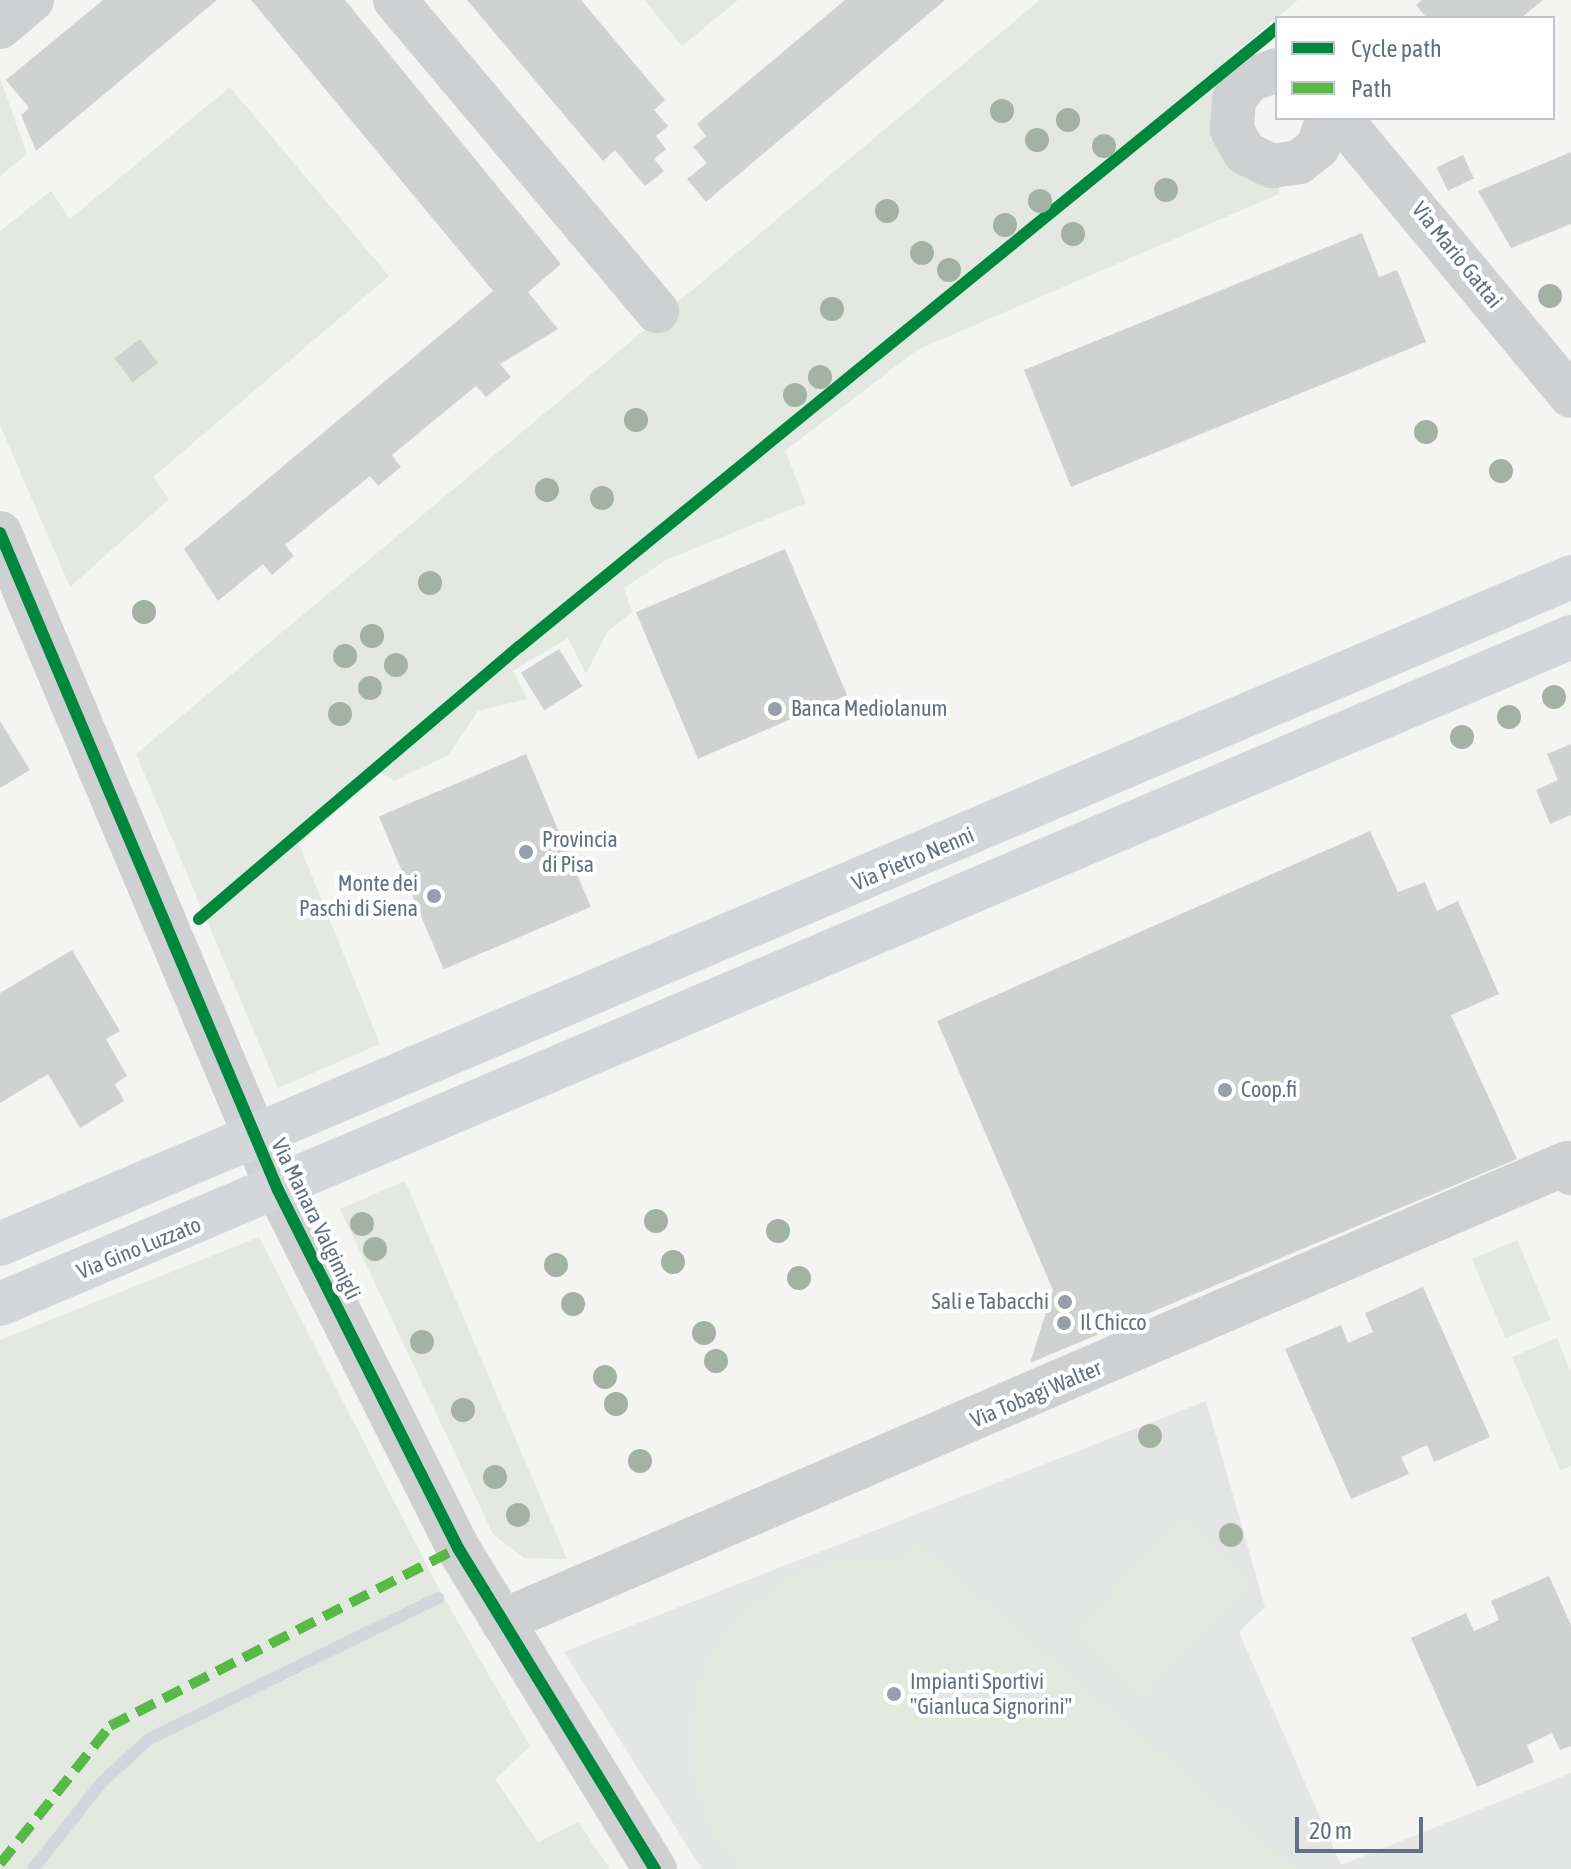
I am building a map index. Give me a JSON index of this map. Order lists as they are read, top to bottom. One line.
{"streets":{"main road":["Via Pietro Nenni","Via Gino Luzzato"],"street":["Via Mario Gattai","Via Manara Valgimigli","Via Tobagi Walter"]},"crossings":[["Via Pietro Nenni","Via Manara Valgimigli"],["Via Manara Valgimigli","Via Gino Luzzato"],["Via Manara Valgimigli","Via Tobagi Walter"]],"places":["Banca Mediolanum","Provincia di Pisa","Monte dei Paschi di Siena","Coop.fi","Sali e Tabacchi","Il Chicco","Impianti Sportivi \"Gianluca Signorini\""],"legend":["Cycle path","Path"],"scale_bar":"20 m"}
